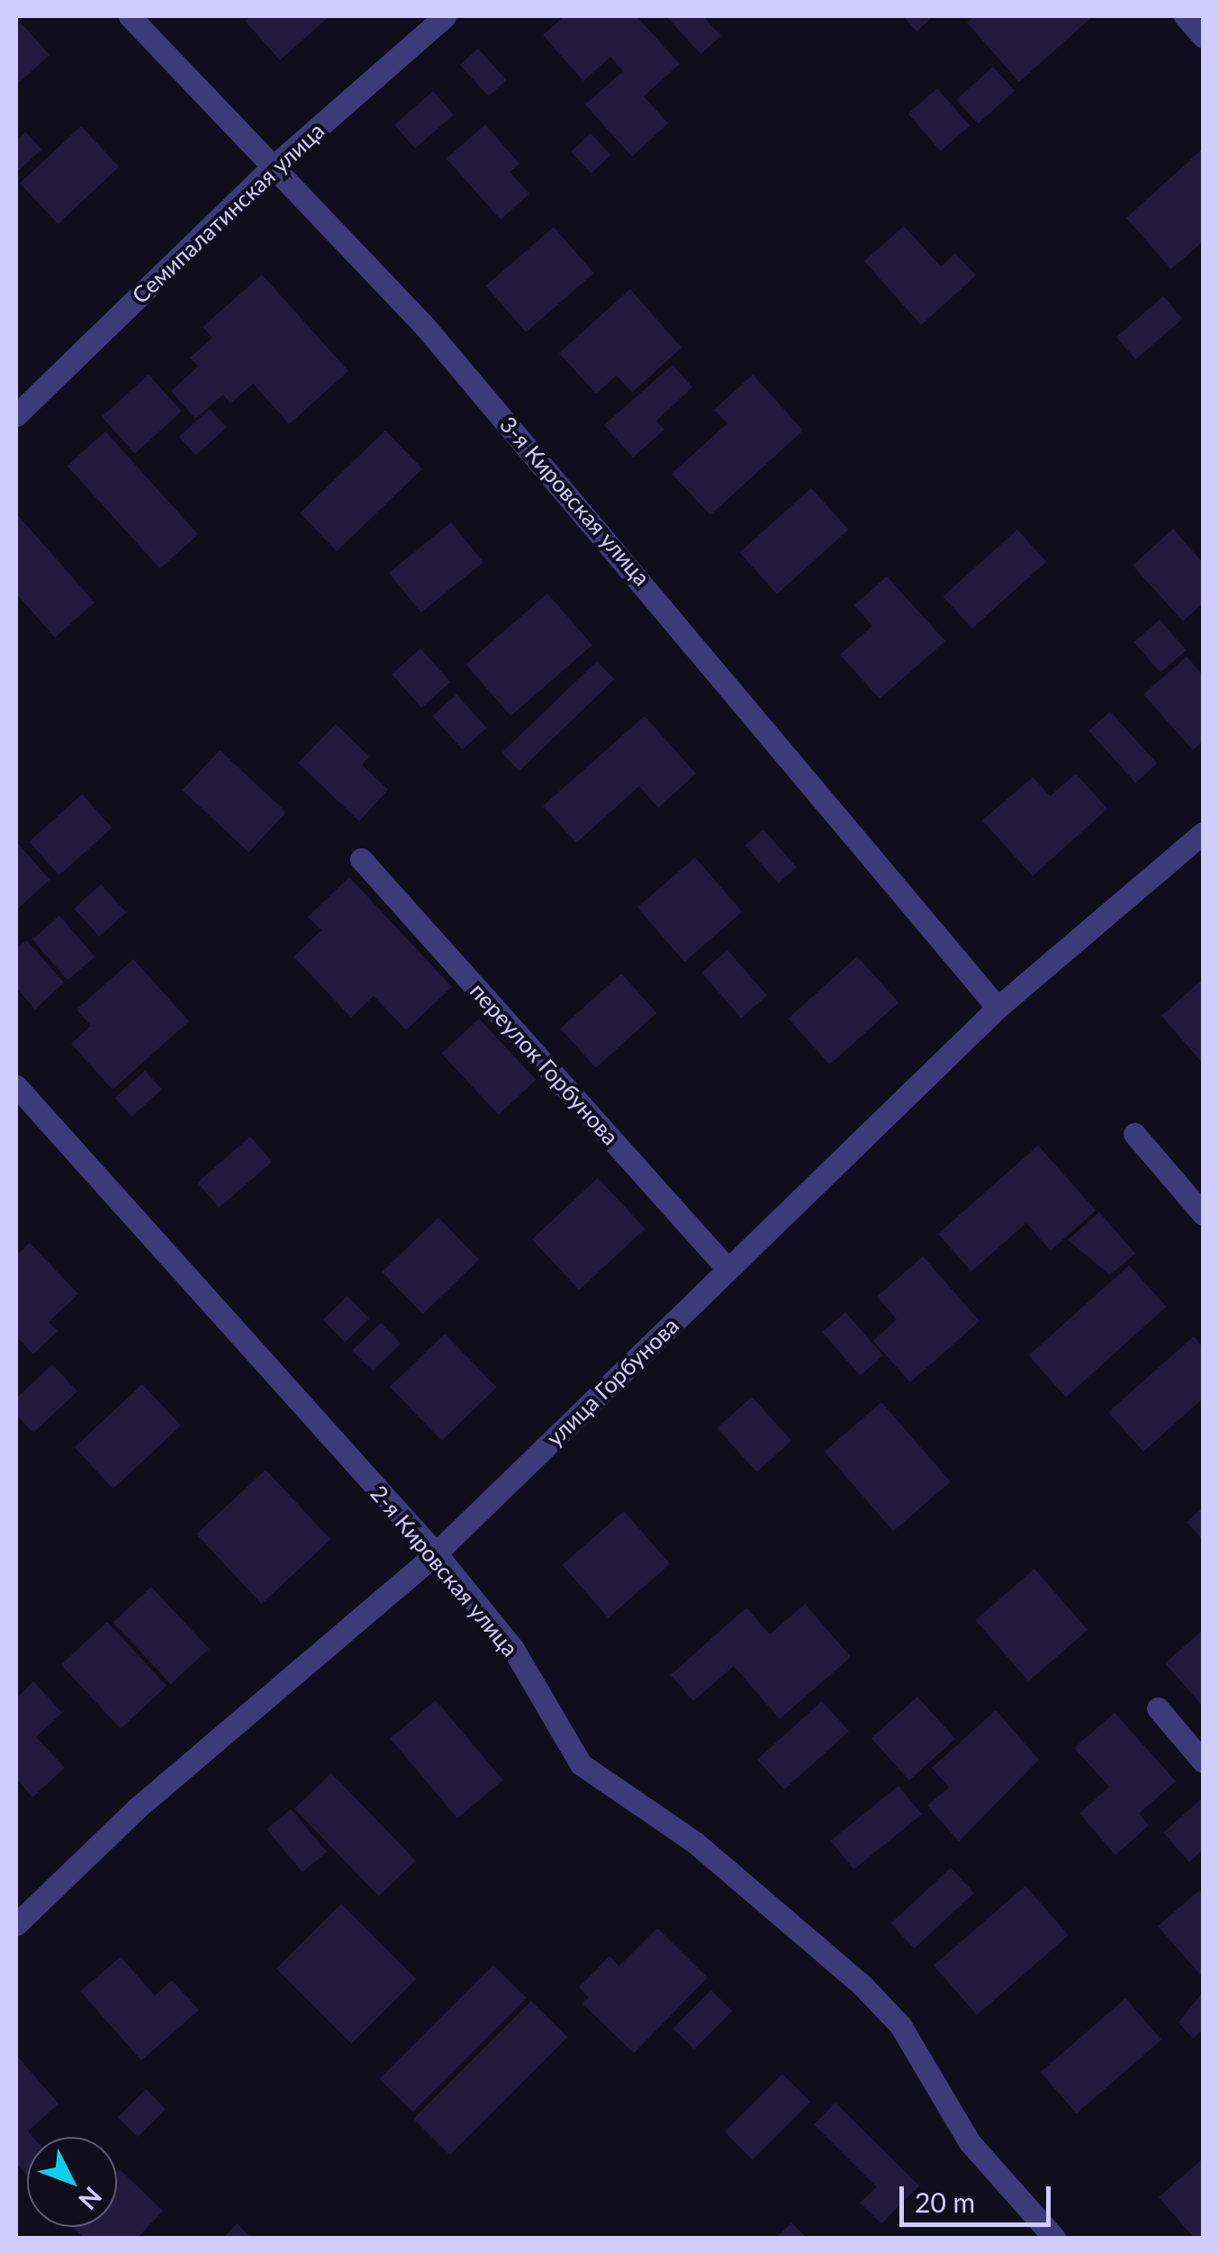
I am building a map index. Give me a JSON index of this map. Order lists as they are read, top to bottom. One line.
{"streets":{"street":["Семипалатинская улица","3-я Кировская улица","переулок Горбунова","улица Горбунова","2-я Кировская улица"]},"crossings":[["Семипалатинская улица","3-я Кировская улица"],["3-я Кировская улица","улица Горбунова"],["переулок Горбунова","улица Горбунова"],["улица Горбунова","2-я Кировская улица"]],"scale_bar":"20 m","north":"bottom right"}
